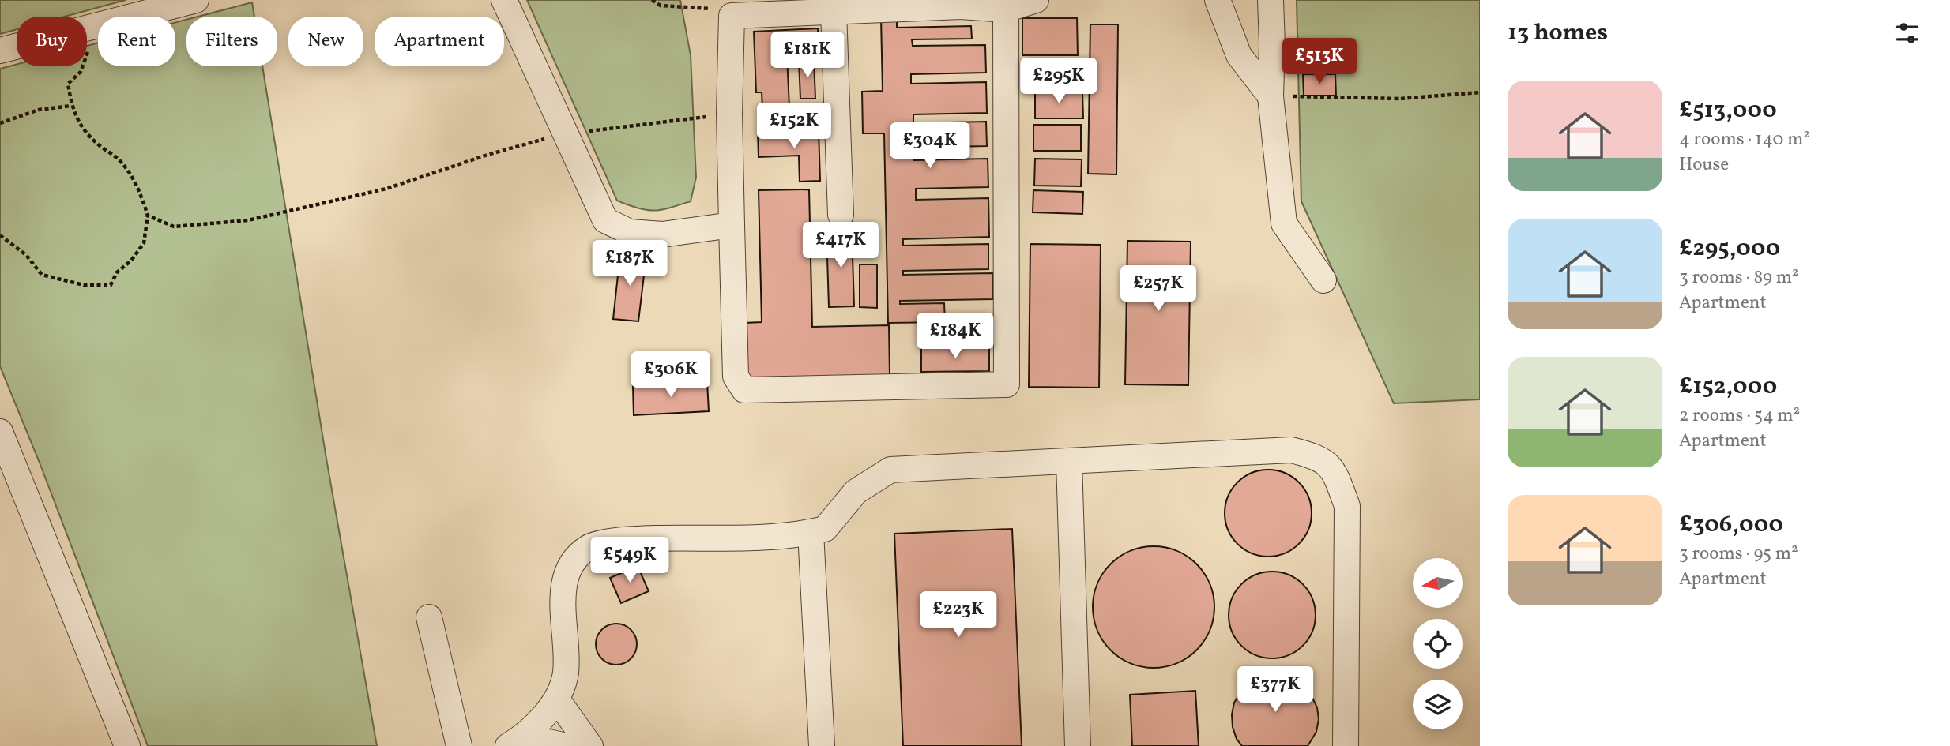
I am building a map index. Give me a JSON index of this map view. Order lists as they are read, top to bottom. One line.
{"north":"left","page":{"heading":"13 homes","chip":["Buy","Rent","Filters","New","Apartment"],"price":["£181K","£513K","£295K","£152K","£304K","£417K","£187K","£257K","£184K","£306K","£549K","£223K","£377K"],"list":[{"name":"£513,000","note":"4 rooms · 140 m² · House"},{"name":"£295,000","note":"3 rooms · 89 m² · Apartment"},{"name":"£152,000","note":"2 rooms · 54 m² · Apartment"},{"name":"£306,000","note":"3 rooms · 95 m² · Apartment"}]}}
